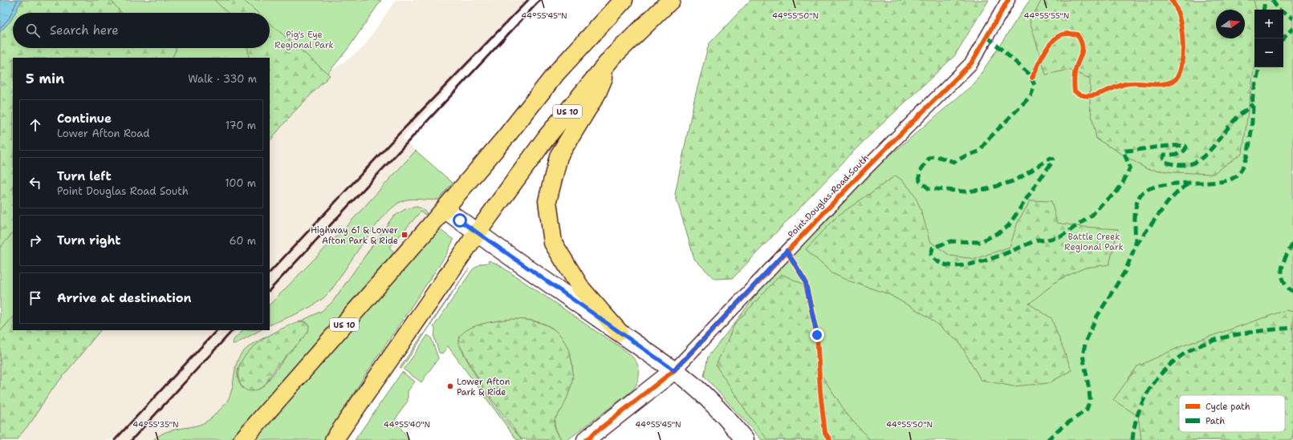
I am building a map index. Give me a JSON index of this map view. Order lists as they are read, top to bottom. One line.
{"streets":{"highway":["US 10"],"main road":["Point Douglas Road South"]},"parks":["Pig's Eye Regional Park","Battle Creek Regional Park"],"places":{"transit":["Highway 61 & Lower Afton Park & Ride"],"other":["Lower Afton Park & Ride"]},"legend":["Cycle path","Path"],"north":"right","page":{"map_buttons":["+","−"],"search":"Search here","heading":["5 min","Walk · 330 m"],"list":[["Continue","Lower Afton Road","170 m"],["Turn left","Point Douglas Road South","100 m"],["Turn right","60 m"],"Arrive at destination"]},"coordinates":["44°55'45\"N","44°55'50\"N","44°55'55\"N","44°55'35\"N","44°55'40\"N"]}
